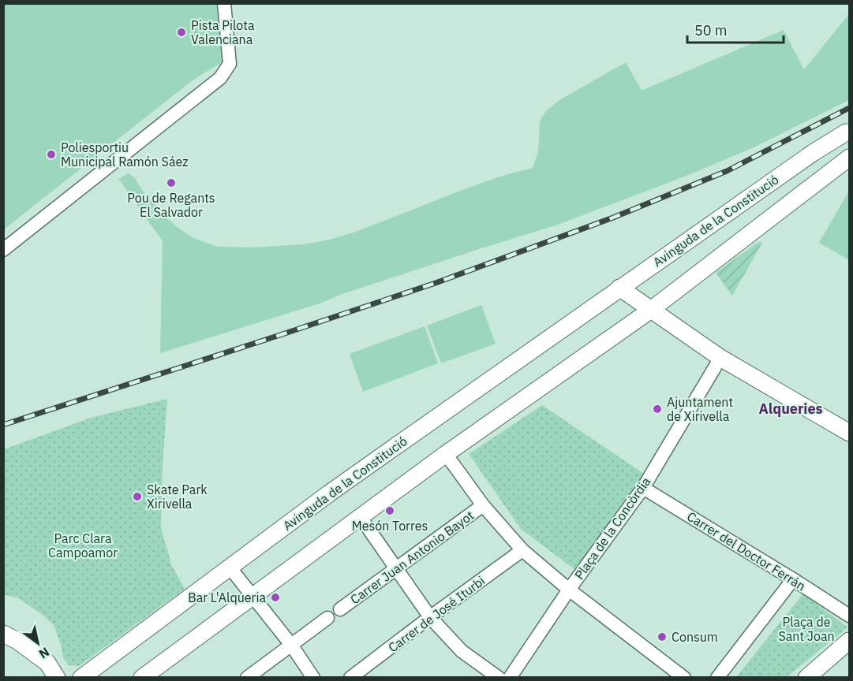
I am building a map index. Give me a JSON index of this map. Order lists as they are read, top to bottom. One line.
{"streets":{"street":["Avinguda de la Constitució","Plaça de la Concòrdia","Carrer del Doctor Ferrán","Carrer Juan Antonio Bayot","Carrer de José Iturbi"]},"crossings":[["Plaça de la Concòrdia","Carrer del Doctor Ferrán"],["Plaça de la Concòrdia","Carrer Juan Antonio Bayot"],["Plaça de la Concòrdia","Carrer de José Iturbi"]],"districts":["Alqueries"],"parks":["Parc Clara Campoamor","Plaça de Sant Joan"],"places":["Pista Pilota Valenciana","Poliesportiu Municipal Ramón Sáez","Pou de Regants El Salvador","Ajuntament de Xirivella","Skate Park Xirivella","Mesón Torres","Bar L'Alqueria","Consum"],"scale_bar":"50 m","north":"bottom right"}
